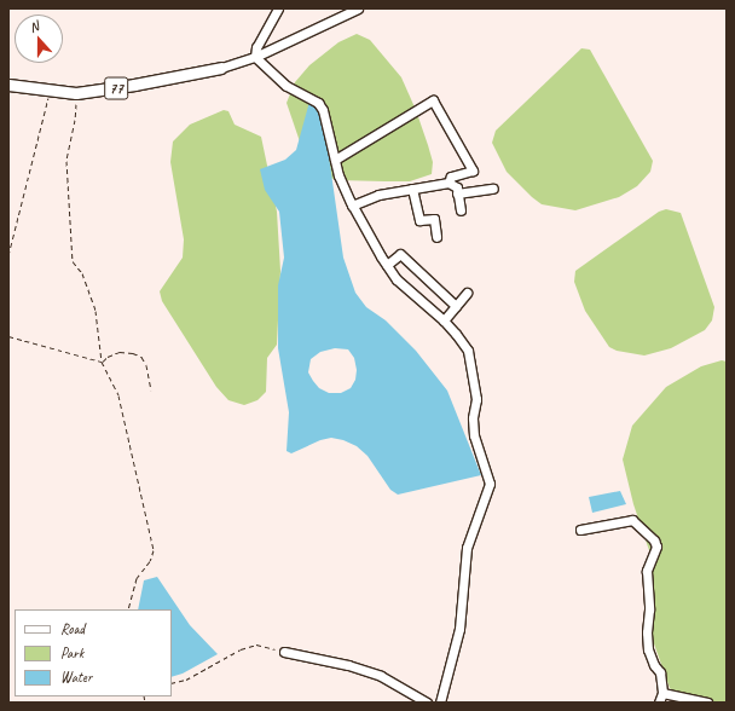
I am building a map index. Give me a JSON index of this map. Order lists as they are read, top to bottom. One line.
{"streets":{"main road":["77"]},"legend":["Road","Park","Water"],"north":"top"}
